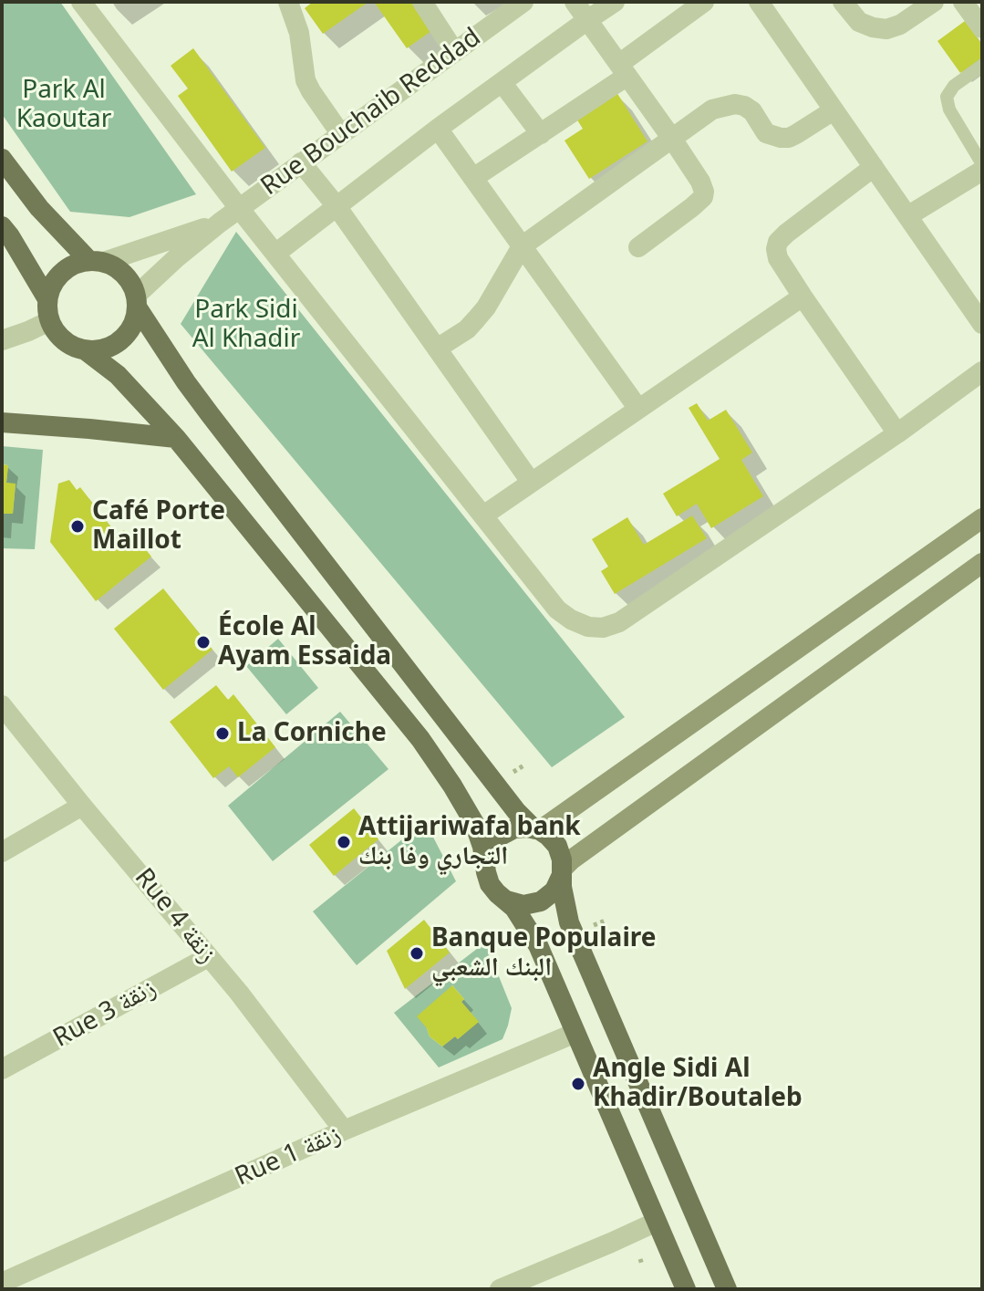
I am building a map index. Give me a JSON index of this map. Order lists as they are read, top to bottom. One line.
{"streets":{"street":["Rue Bouchaib Reddad","Rue 4 زنقة","Rue 3 زنقة","Rue 1 زنقة"]},"crossings":[["Rue 4 زنقة","Rue 3 زنقة"],["Rue 4 زنقة","Rue 1 زنقة"]],"parks":["Park Al Kaoutar","Park Sidi Al Khadir"],"places":["Café Porte Maillot","École Al Ayam Essaida","La Corniche","Attijariwafa bank التجاري وفا بنك","Banque Populaire البنك الشعبي","Angle Sidi Al Khadir/Boutaleb"]}
